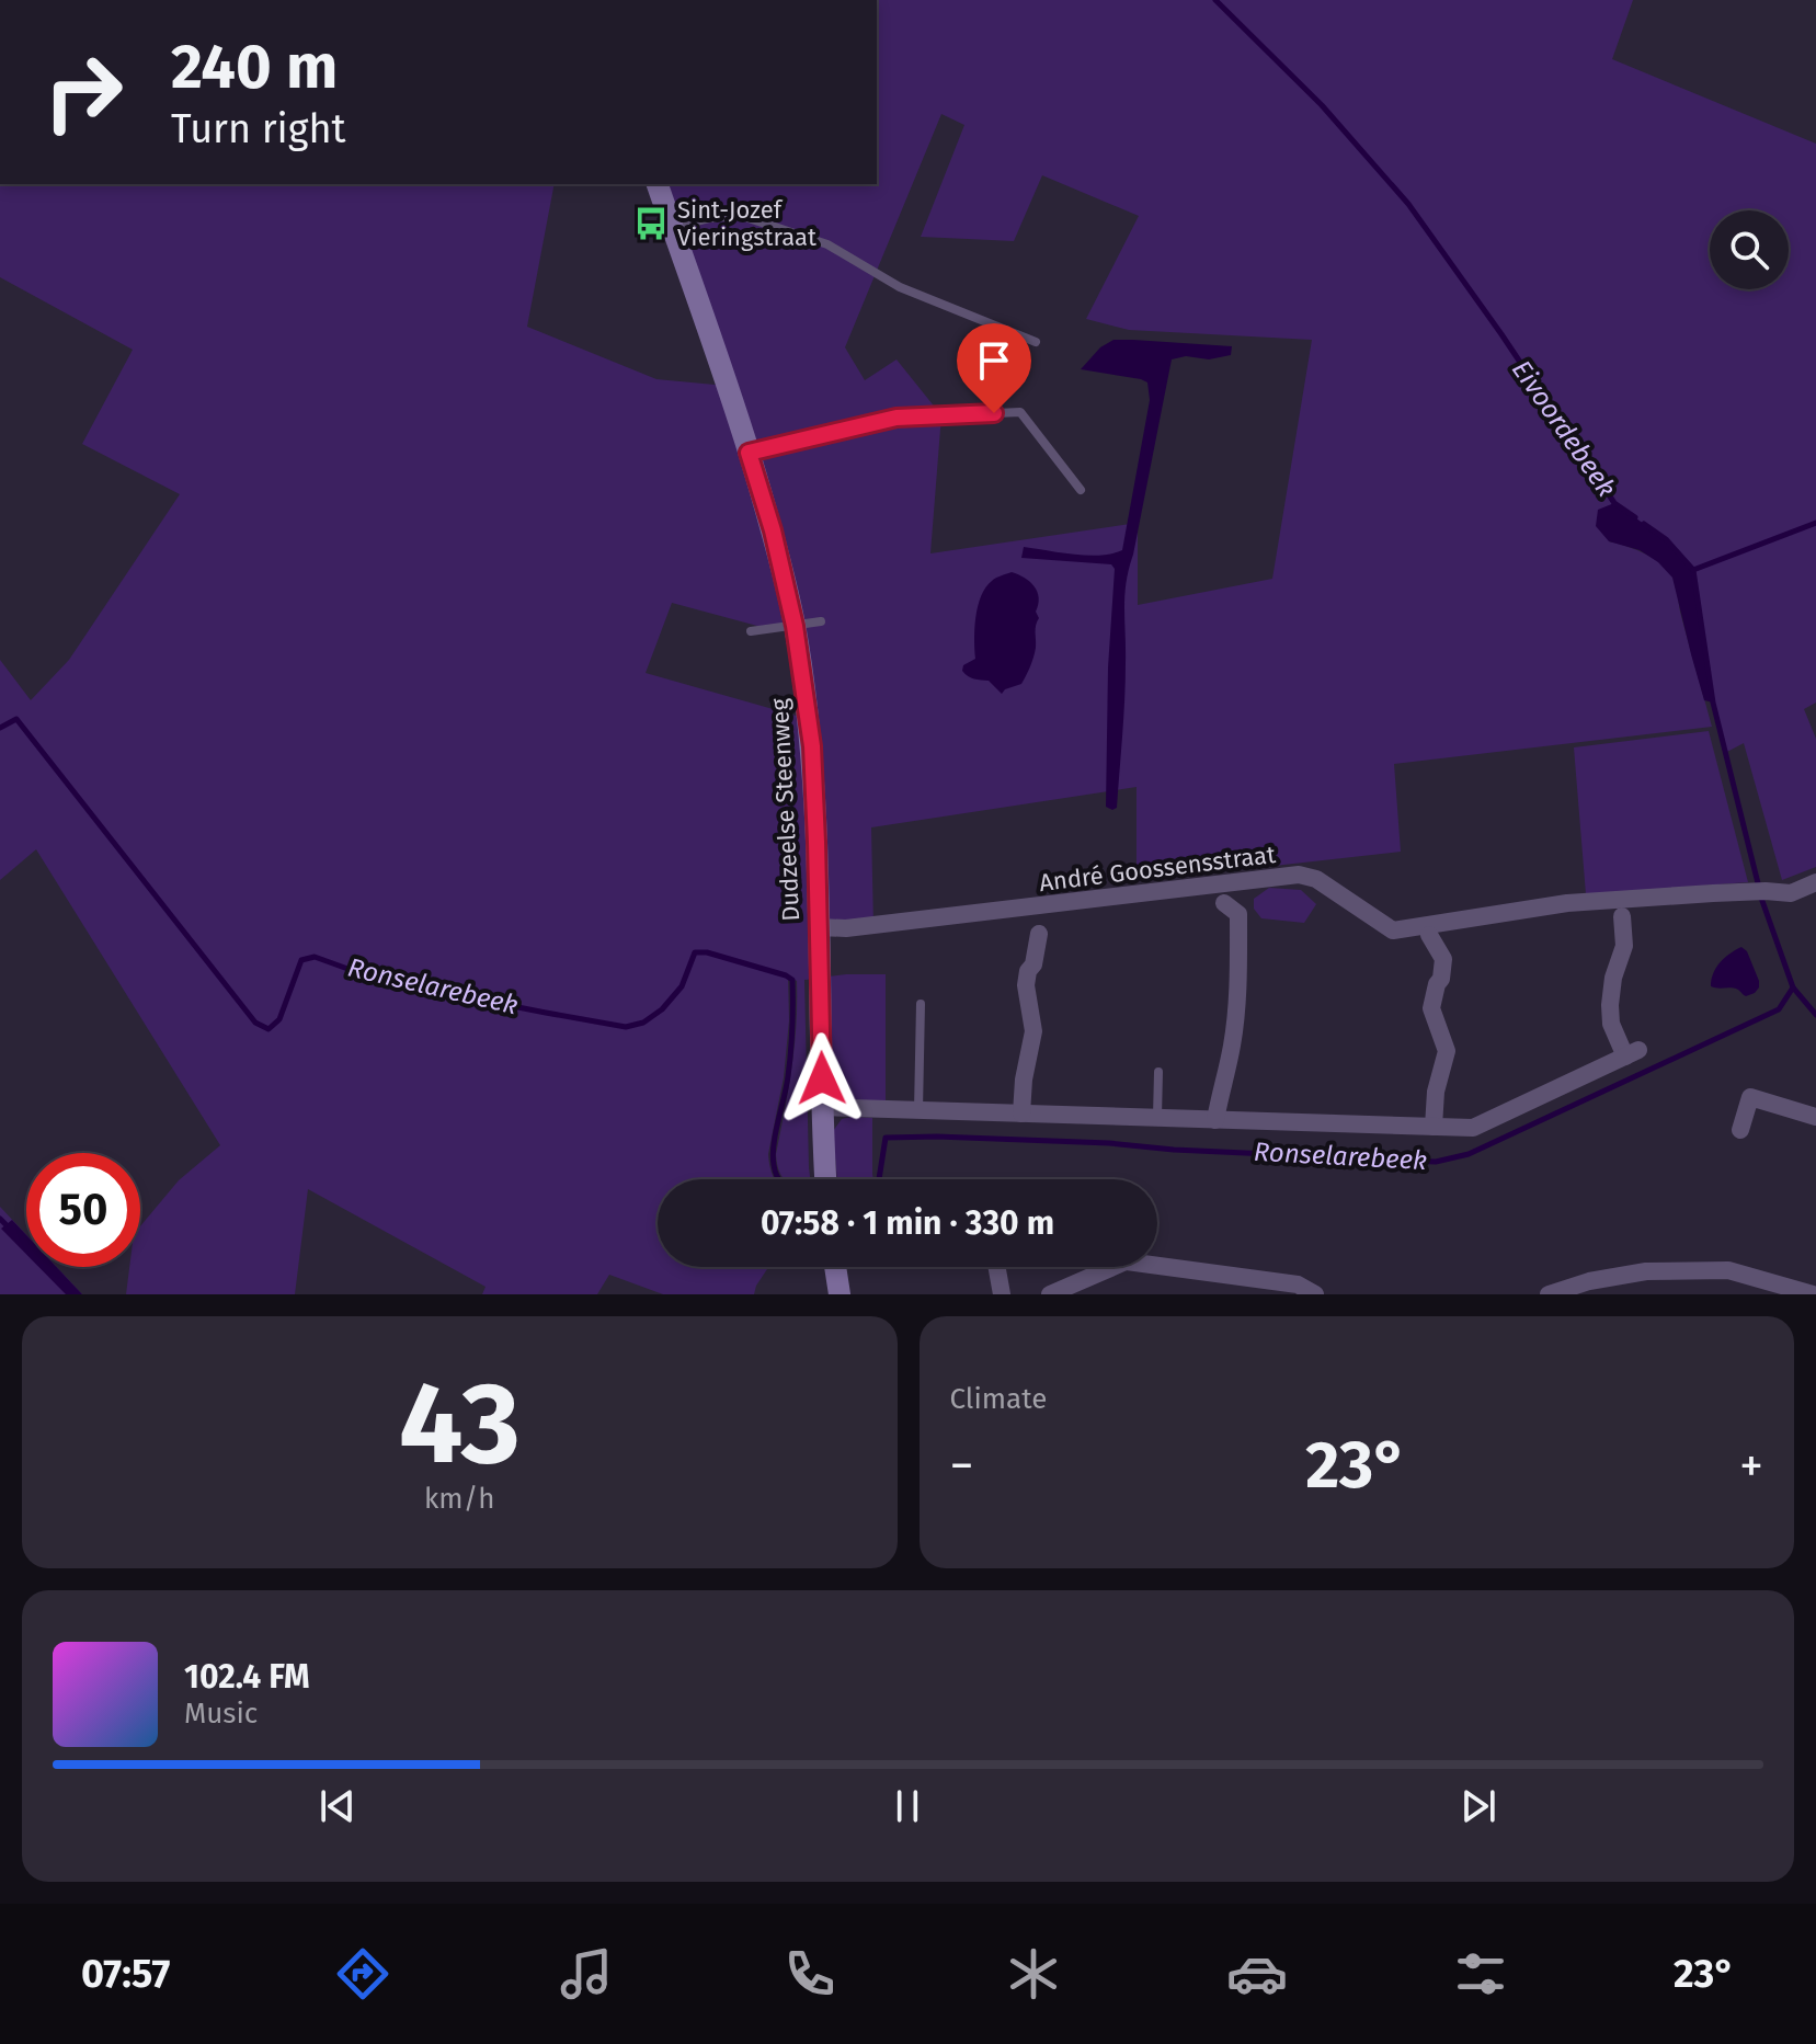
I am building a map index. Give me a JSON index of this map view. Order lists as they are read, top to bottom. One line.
{"streets":{"main road":["Dudzeelse Steenweg"],"street":["André Goossensstraat"]},"crossings":[["Dudzeelse Steenweg","André Goossensstraat"]],"water":["Eivoordebeek","Ronselarebeek"],"places":{"bus stop":["Sint-Jozef Vieringstraat"]},"page":{"turn":["240 m","Turn right"],"limit":"50","trip":"07:58 · 1 min · 330 m","tile":[["43","km/h"],"Climate"],"heat":["−","23°","+"],"song":["102.4 FM","Music"],"tabs":["07:57","23°"]}}
